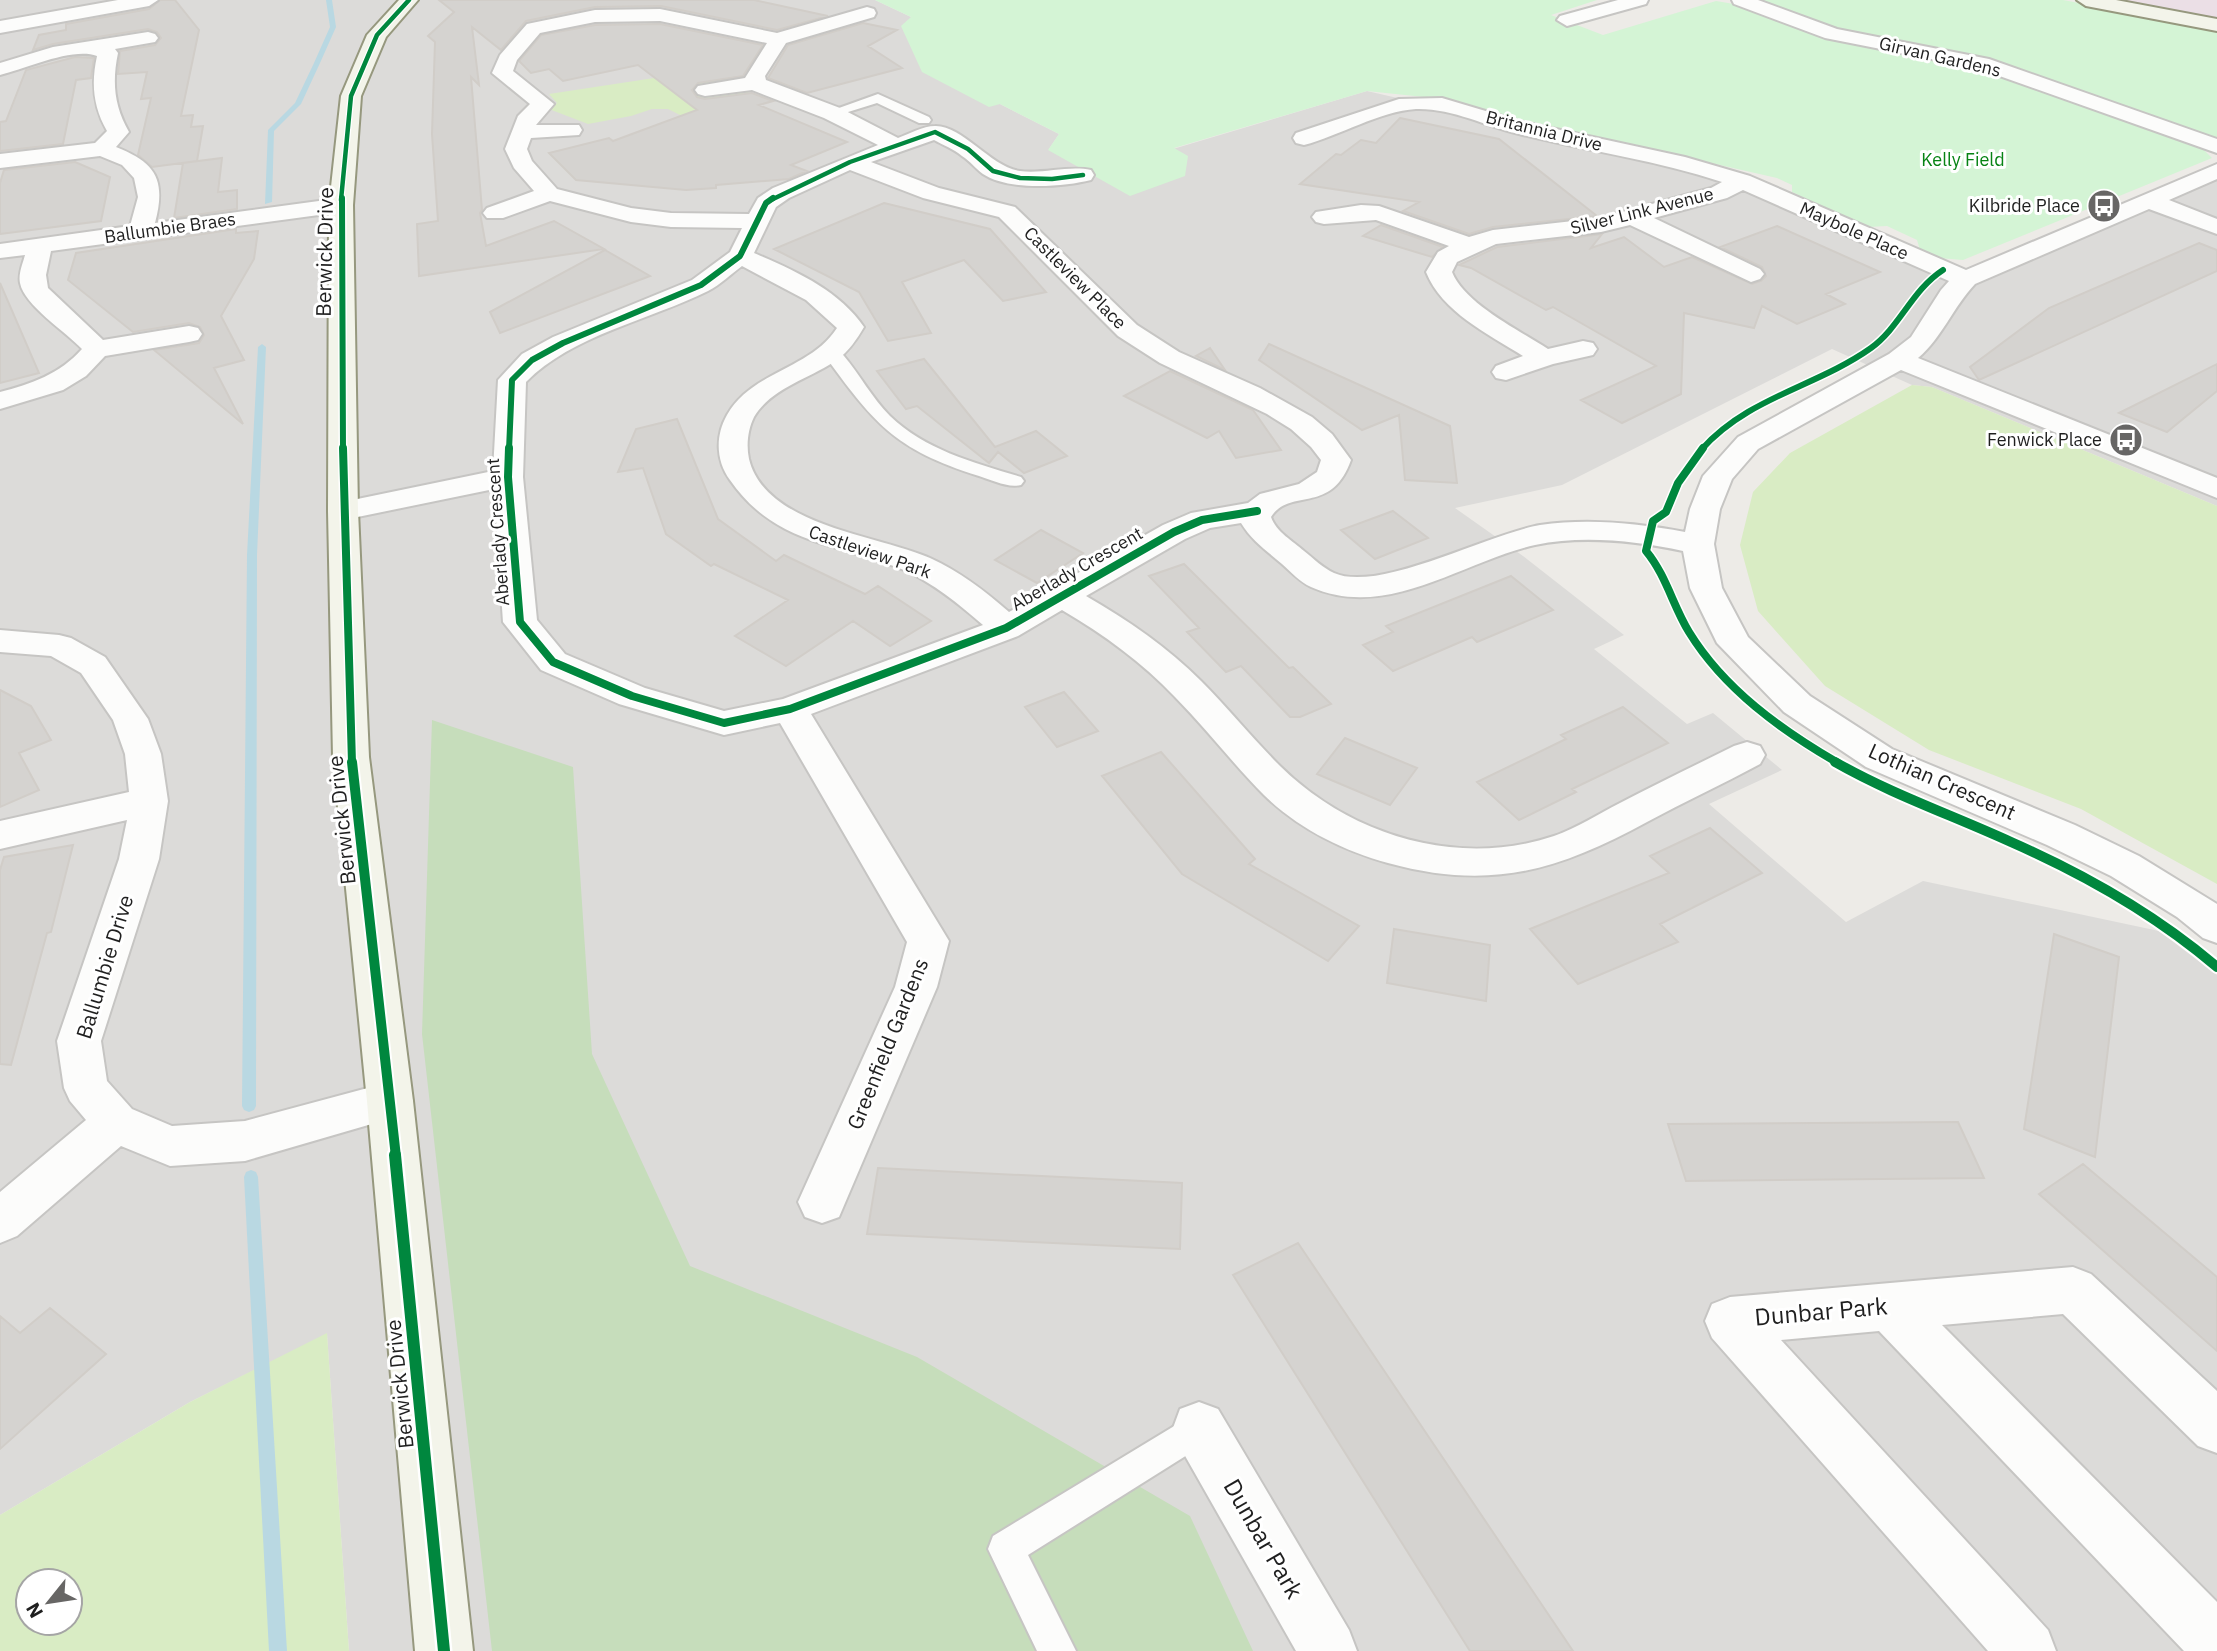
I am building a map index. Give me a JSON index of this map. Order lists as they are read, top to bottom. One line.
{"streets":{"street":["Girvan Gardens","Britannia Drive","Silver Link Avenue","Ballumbie Braes","Maybole Place","Berwick Drive","Castleview Place","Aberlady Crescent","Castleview Park","Lothian Crescent","Ballumbie Drive","Greenfield Gardens","Dunbar Park"]},"crossings":[["Britannia Drive","Silver Link Avenue"],["Britannia Drive","Maybole Place"],["Silver Link Avenue","Maybole Place"],["Ballumbie Braes","Berwick Drive"],["Maybole Place","Lothian Crescent"],["Berwick Drive","Aberlady Crescent"],["Berwick Drive","Ballumbie Drive"],["Castleview Place","Aberlady Crescent"],["Aberlady Crescent","Castleview Park"],["Aberlady Crescent","Greenfield Gardens"]],"parks":["Kelly Field"],"places":{"bus stop":["Kilbride Place","Fenwick Place"]},"north":"bottom left"}
